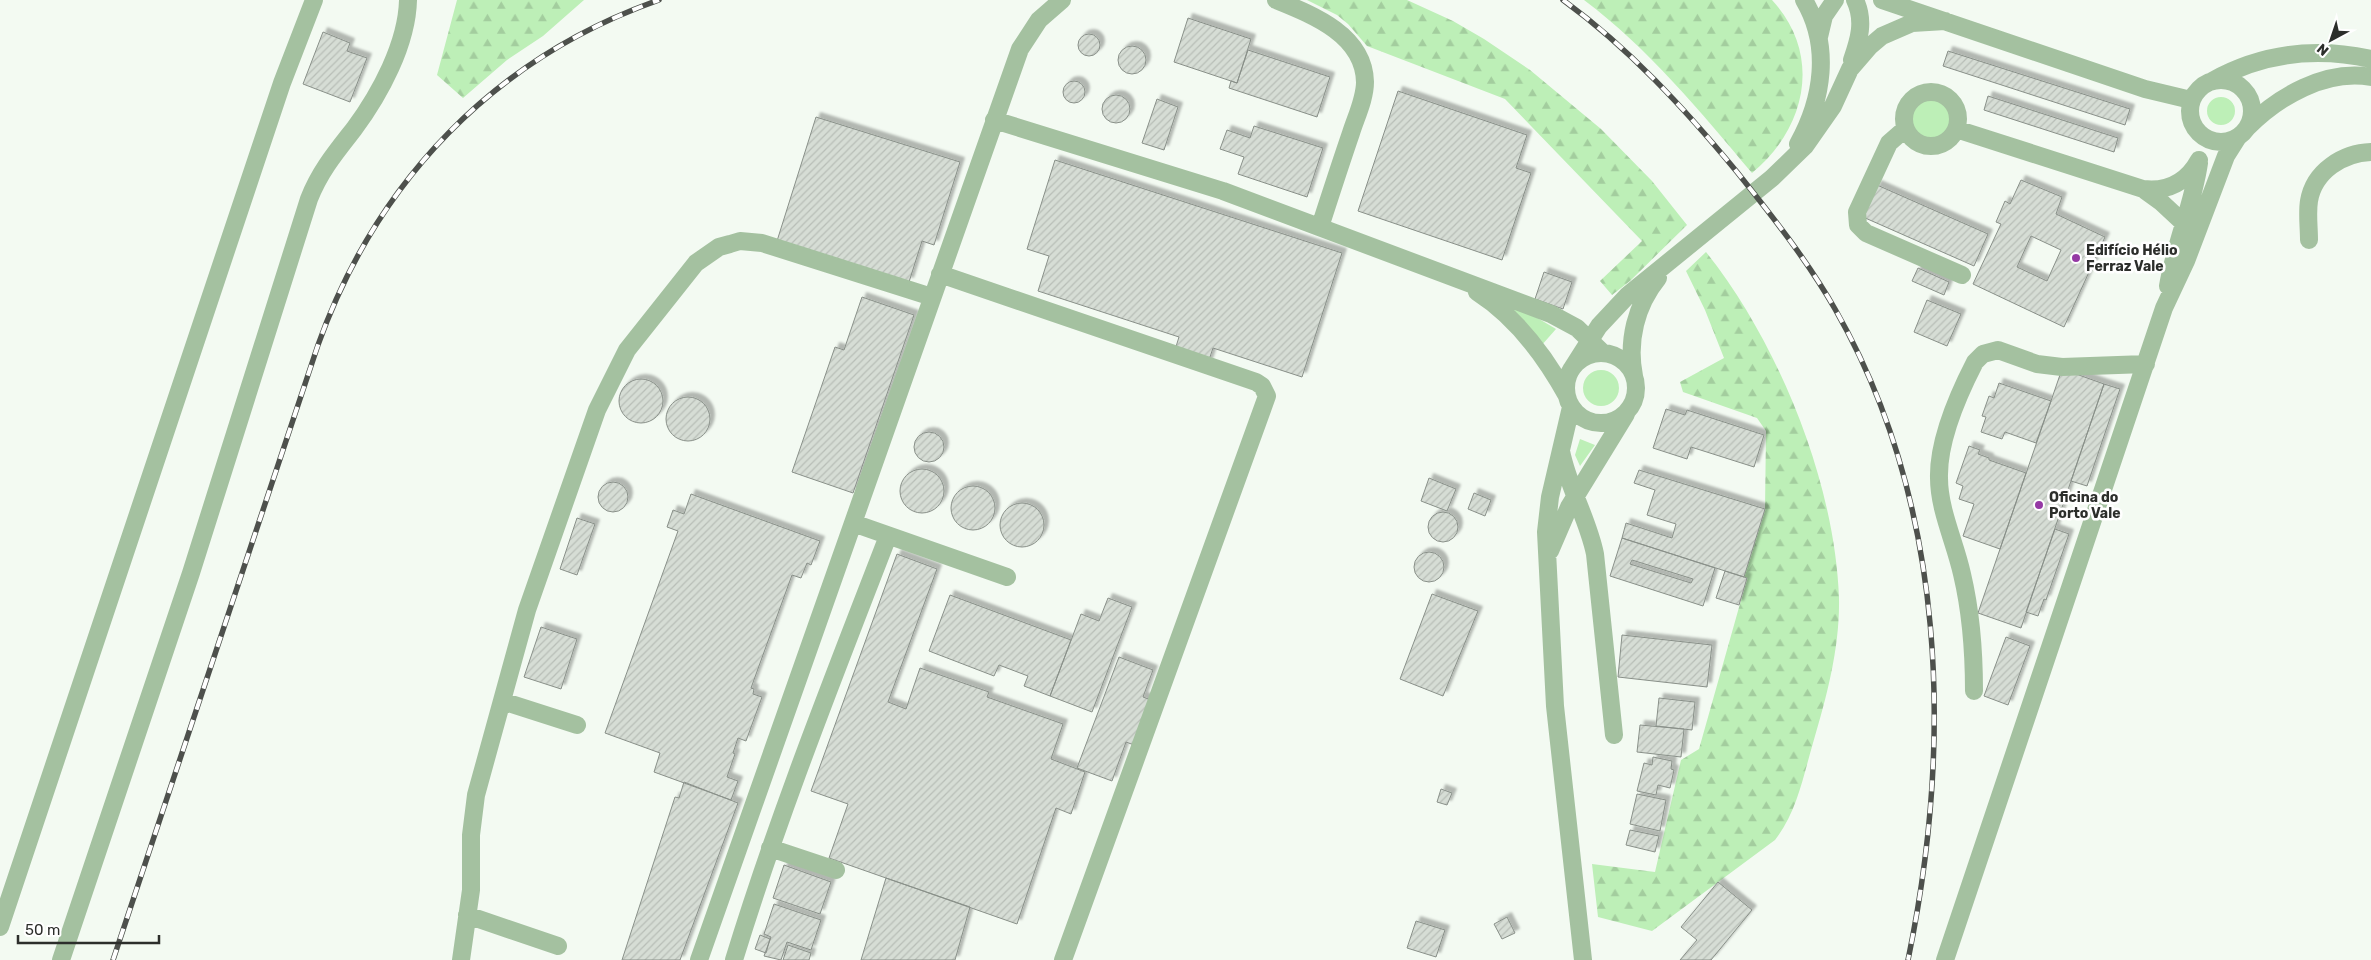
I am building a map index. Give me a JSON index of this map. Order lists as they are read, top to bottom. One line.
{"places":["Edifício Hélio Ferraz Vale","Oficina do Porto Vale"],"scale_bar":"50 m","north":"bottom left"}
